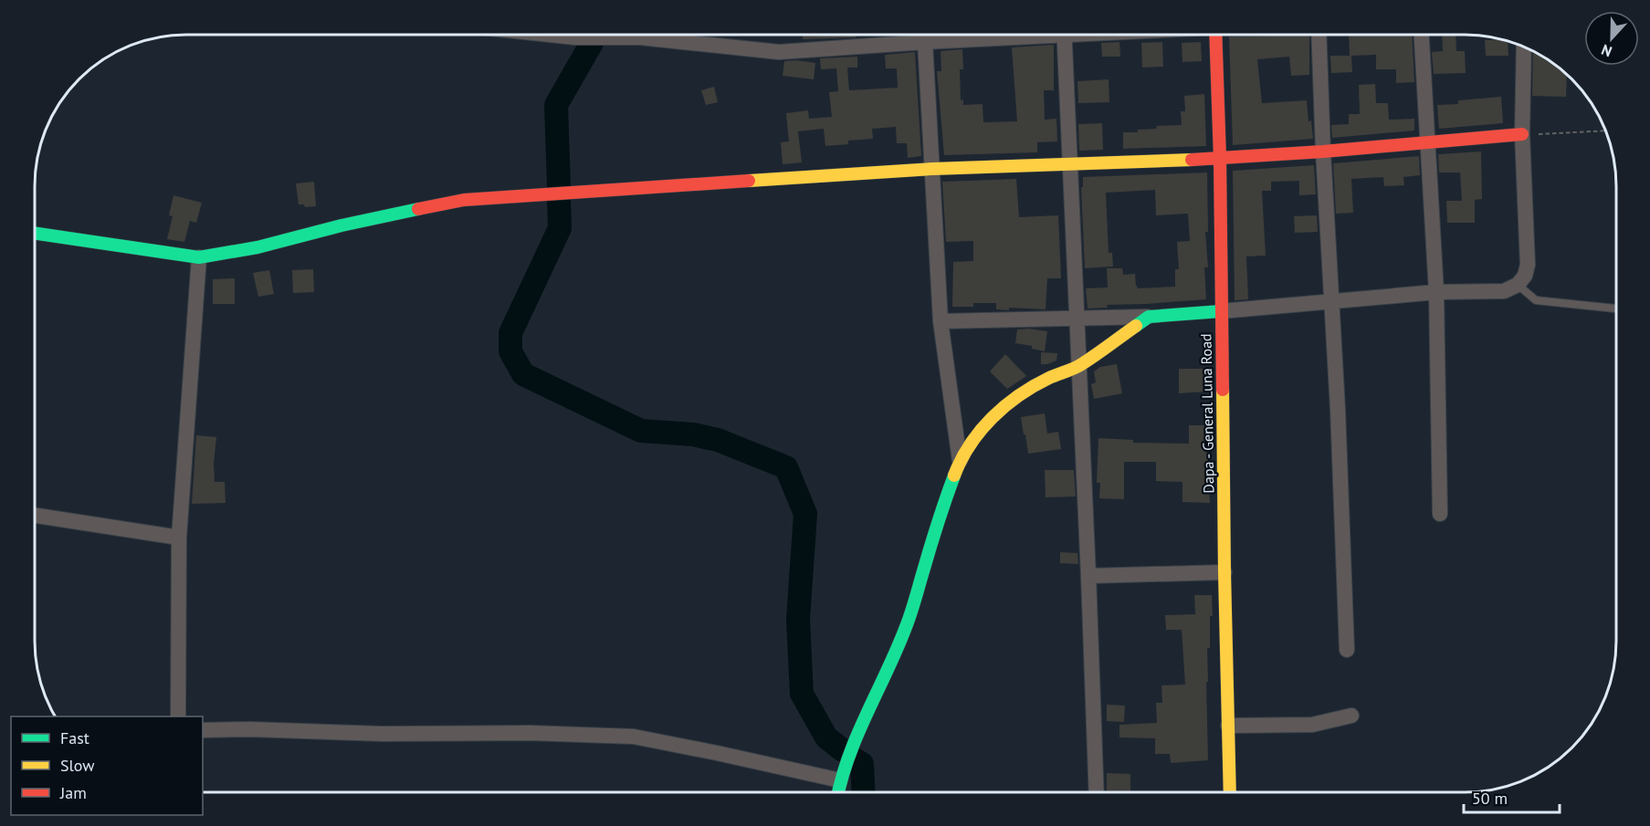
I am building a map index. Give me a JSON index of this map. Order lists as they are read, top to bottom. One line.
{"streets":{"street":["Dapa - General Luna Road"]},"legend":["Fast","Slow","Jam"],"scale_bar":"50 m","north":"bottom"}
